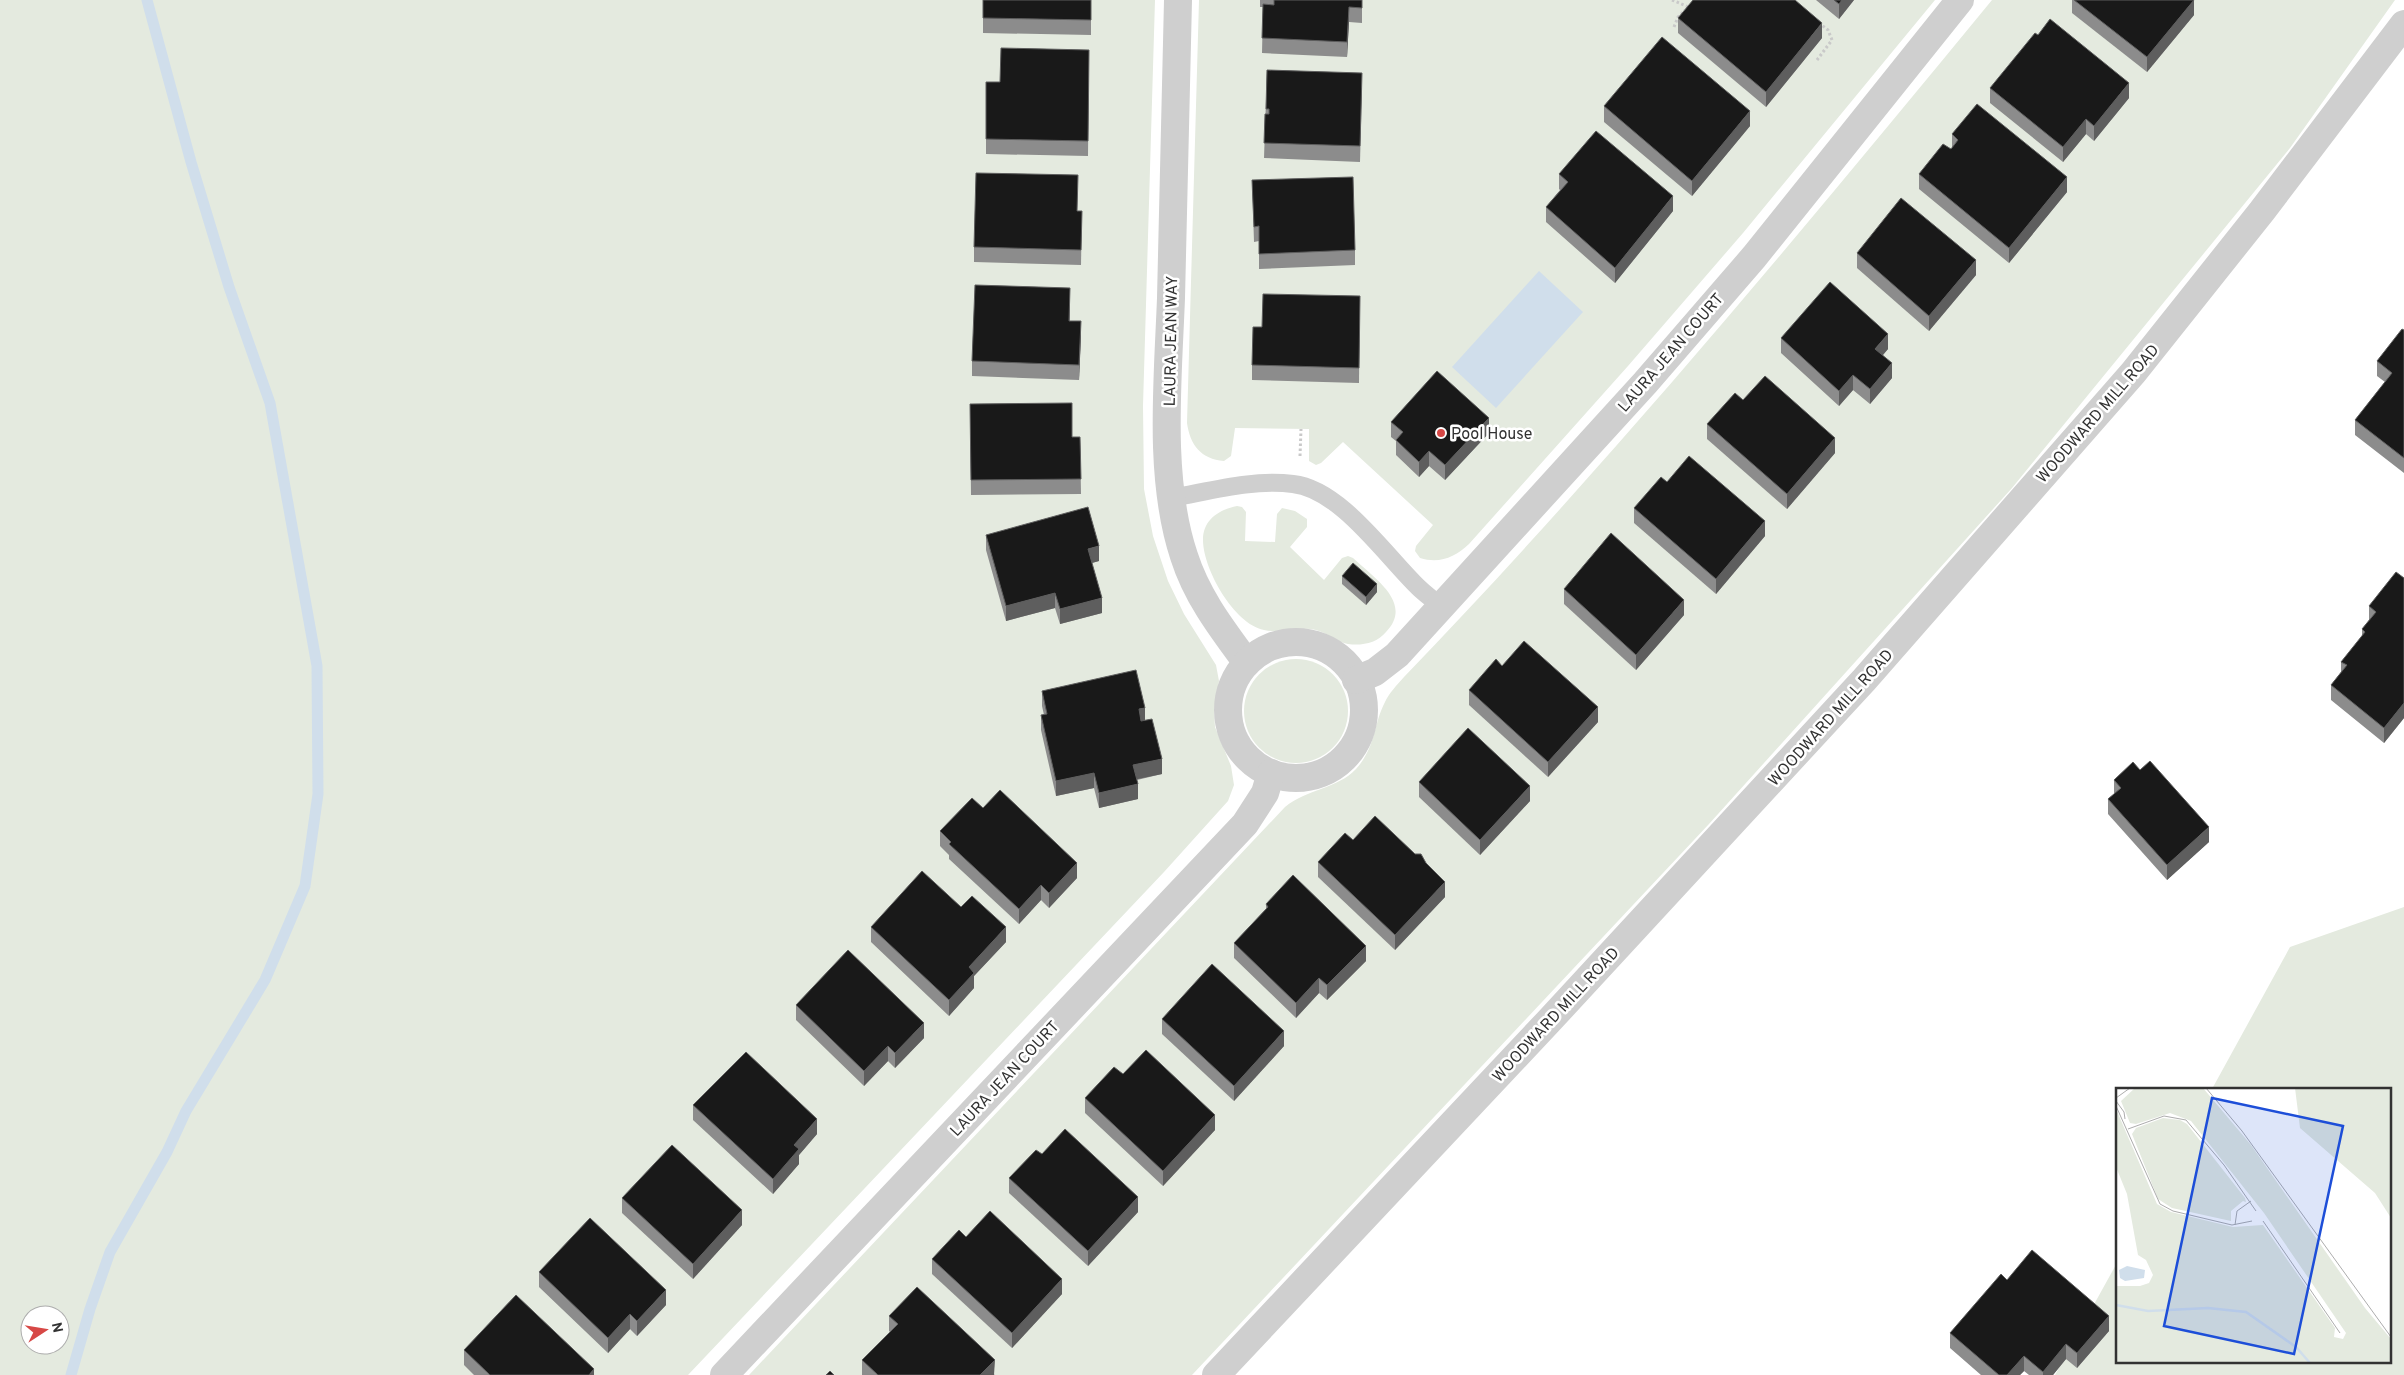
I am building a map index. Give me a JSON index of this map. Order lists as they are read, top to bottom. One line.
{"streets":{"street":["LAURA JEAN WAY","LAURA JEAN COURT","WOODWARD MILL ROAD"]},"crossings":[["LAURA JEAN WAY","LAURA JEAN COURT"]],"places":["Pool House"],"north":"right"}
